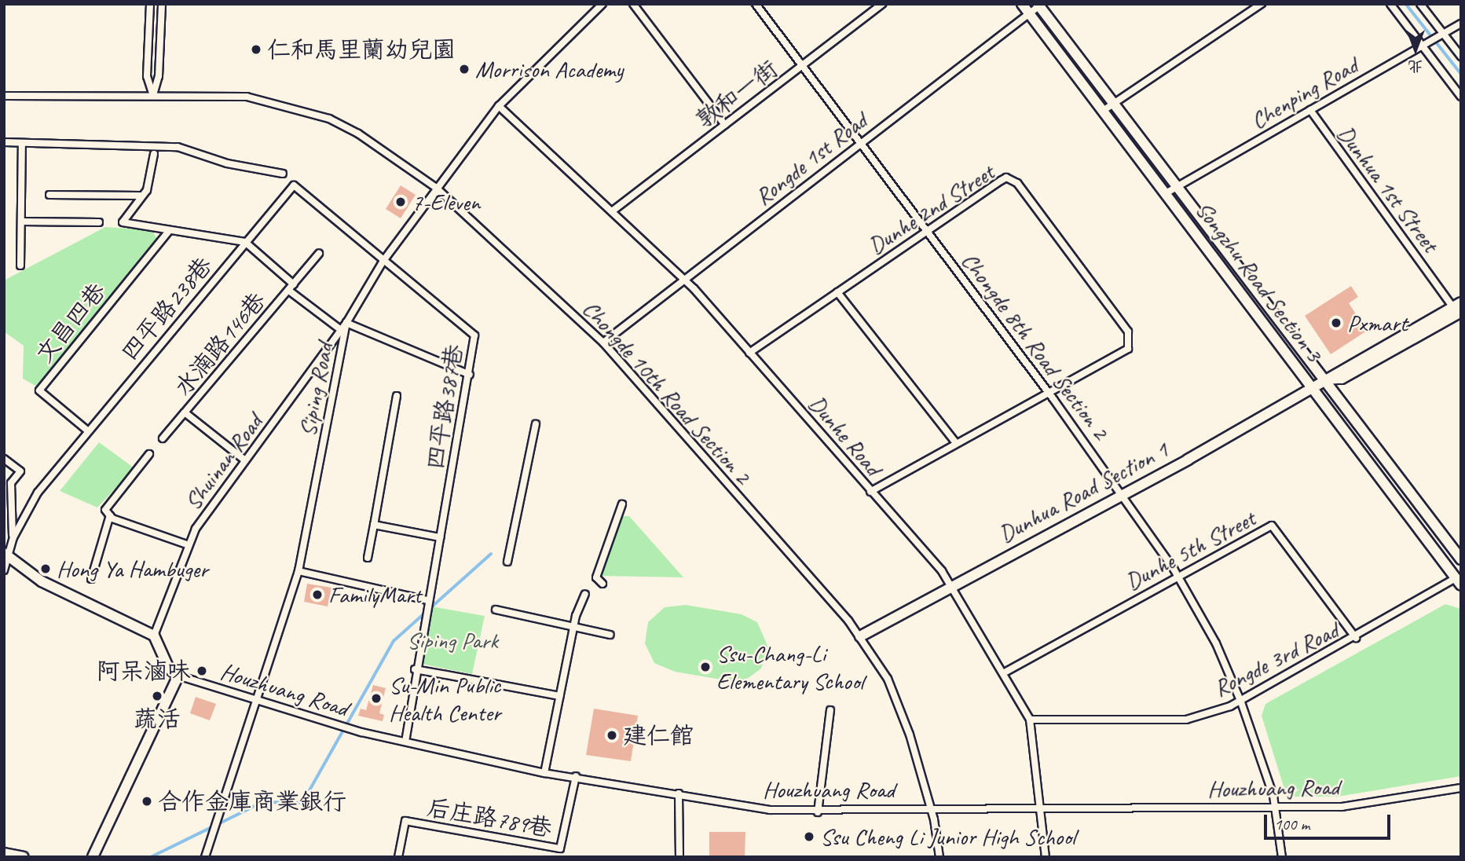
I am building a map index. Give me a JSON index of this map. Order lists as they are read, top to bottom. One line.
{"streets":{"street":["Chenping Road","敦和一街","Rongde 1st Road","Dunhua 1st Street","Dunhe 2nd Street","Songzhu Road Section 3","四平路238巷","文昌四巷","水湳路146巷","Chongde 8th Road Section 2","Siping Road","Chongde 10th Road Section 2","四平路387巷","Dunhe Road","Shuinan Road","Dunhua Road Section 1","Dunhe 5th Street","Rongde 3rd Road","Houzhuang Road","后庄路789巷"]},"crossings":[["Chenping Road","Dunhua 1st Street"],["Chenping Road","Songzhu Road Section 3"],["敦和一街","Chongde 8th Road Section 2"],["敦和一街","Dunhe Road"],["Rongde 1st Road","Songzhu Road Section 3"],["Rongde 1st Road","Chongde 8th Road Section 2"],["Rongde 1st Road","Chongde 10th Road Section 2"],["Rongde 1st Road","Dunhe Road"],["Dunhua 1st Street","Dunhua Road Section 1"],["Dunhe 2nd Street","Chongde 8th Road Section 2"],["Dunhe 2nd Street","Dunhe Road"],["Songzhu Road Section 3","Dunhua Road Section 1"],["Songzhu Road Section 3","Rongde 3rd Road"],["四平路238巷","文昌四巷"],["四平路238巷","Siping Road"],["四平路238巷","四平路387巷"],["水湳路146巷","Shuinan Road"],["Chongde 8th Road Section 2","Dunhua Road Section 1"],["Chongde 8th Road Section 2","Dunhe 5th Street"],["Chongde 8th Road Section 2","Rongde 3rd Road"],["Chongde 8th Road Section 2","Houzhuang Road"],["Siping Road","Chongde 10th Road Section 2"],["Siping Road","四平路387巷"],["Siping Road","Dunhe Road"],["Siping Road","Shuinan Road"],["Siping Road","Houzhuang Road"],["Chongde 10th Road Section 2","Dunhua Road Section 1"],["Chongde 10th Road Section 2","Houzhuang Road"],["四平路387巷","Houzhuang Road"],["Dunhe Road","Dunhua Road Section 1"],["Dunhe Road","Dunhe 5th Street"],["Dunhe Road","Rongde 3rd Road"],["Dunhe Road","Houzhuang Road"],["Dunhe 5th Street","Rongde 3rd Road"],["Houzhuang Road","后庄路789巷"]],"parks":["Siping Park"],"places":["仁和馬里蘭幼兒園","Morrison Academy","7-Eleven","Pxmart","Hong Ya Hambuger","FamilyMart","Ssu-Chang-Li Elementary School","阿呆滷味","蔬活","Su-Min Public Health Center","建仁館","合作金庫商業銀行","Ssu Cheng Li Junior High School"],"scale_bar":"100 m","north":"bottom"}
